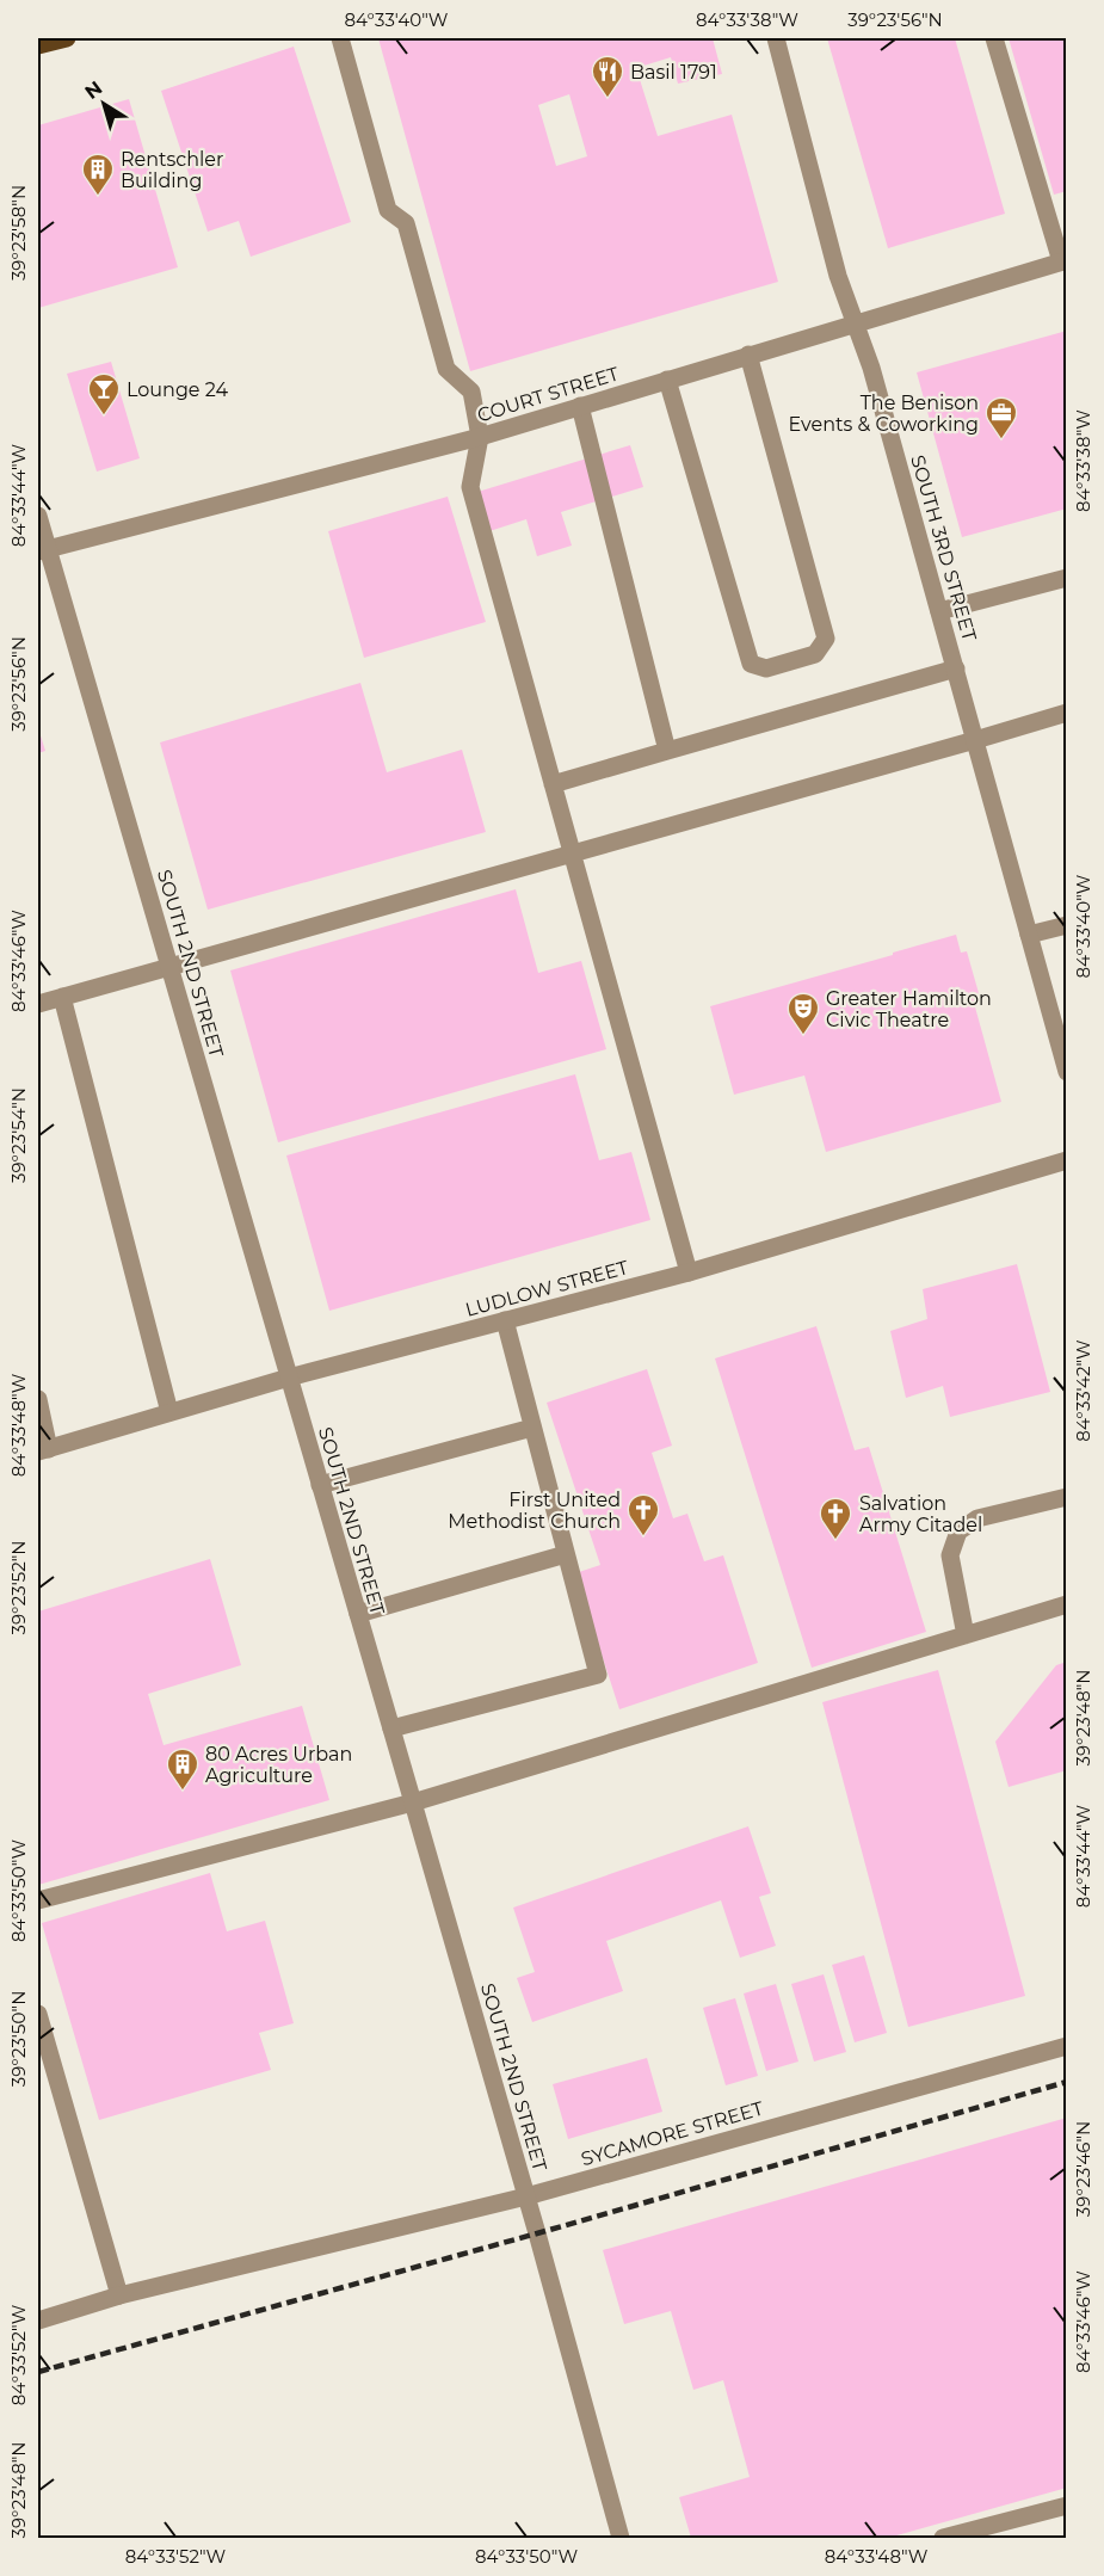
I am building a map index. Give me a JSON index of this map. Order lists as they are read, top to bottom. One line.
{"streets":{"street":["COURT STREET","SOUTH 3RD STREET","SOUTH 2ND STREET","LUDLOW STREET","SYCAMORE STREET"]},"crossings":[["COURT STREET","SOUTH 3RD STREET"],["COURT STREET","SOUTH 2ND STREET"],["SOUTH 2ND STREET","LUDLOW STREET"],["SOUTH 2ND STREET","SYCAMORE STREET"]],"places":{"restaurant":["Basil 1791"],"building":["Rentschler Building","80 Acres Urban Agriculture"],"bar":["Lounge 24"],"office":["The Benison Events & Coworking"],"theatre":["Greater Hamilton Civic Theatre"],"church":["First United Methodist Church","Salvation Army Citadel"]},"north":"top left","coordinates":["84°33'40\"W","84°33'38\"W","39°23'56\"N","39°23'58\"N","84°33'44\"W","84°33'46\"W","39°23'54\"N","84°33'42\"W","84°33'48\"W","39°23'52\"N","39°23'48\"N","84°33'50\"W","39°23'50\"N","39°23'46\"N","84°33'52\"W"]}
